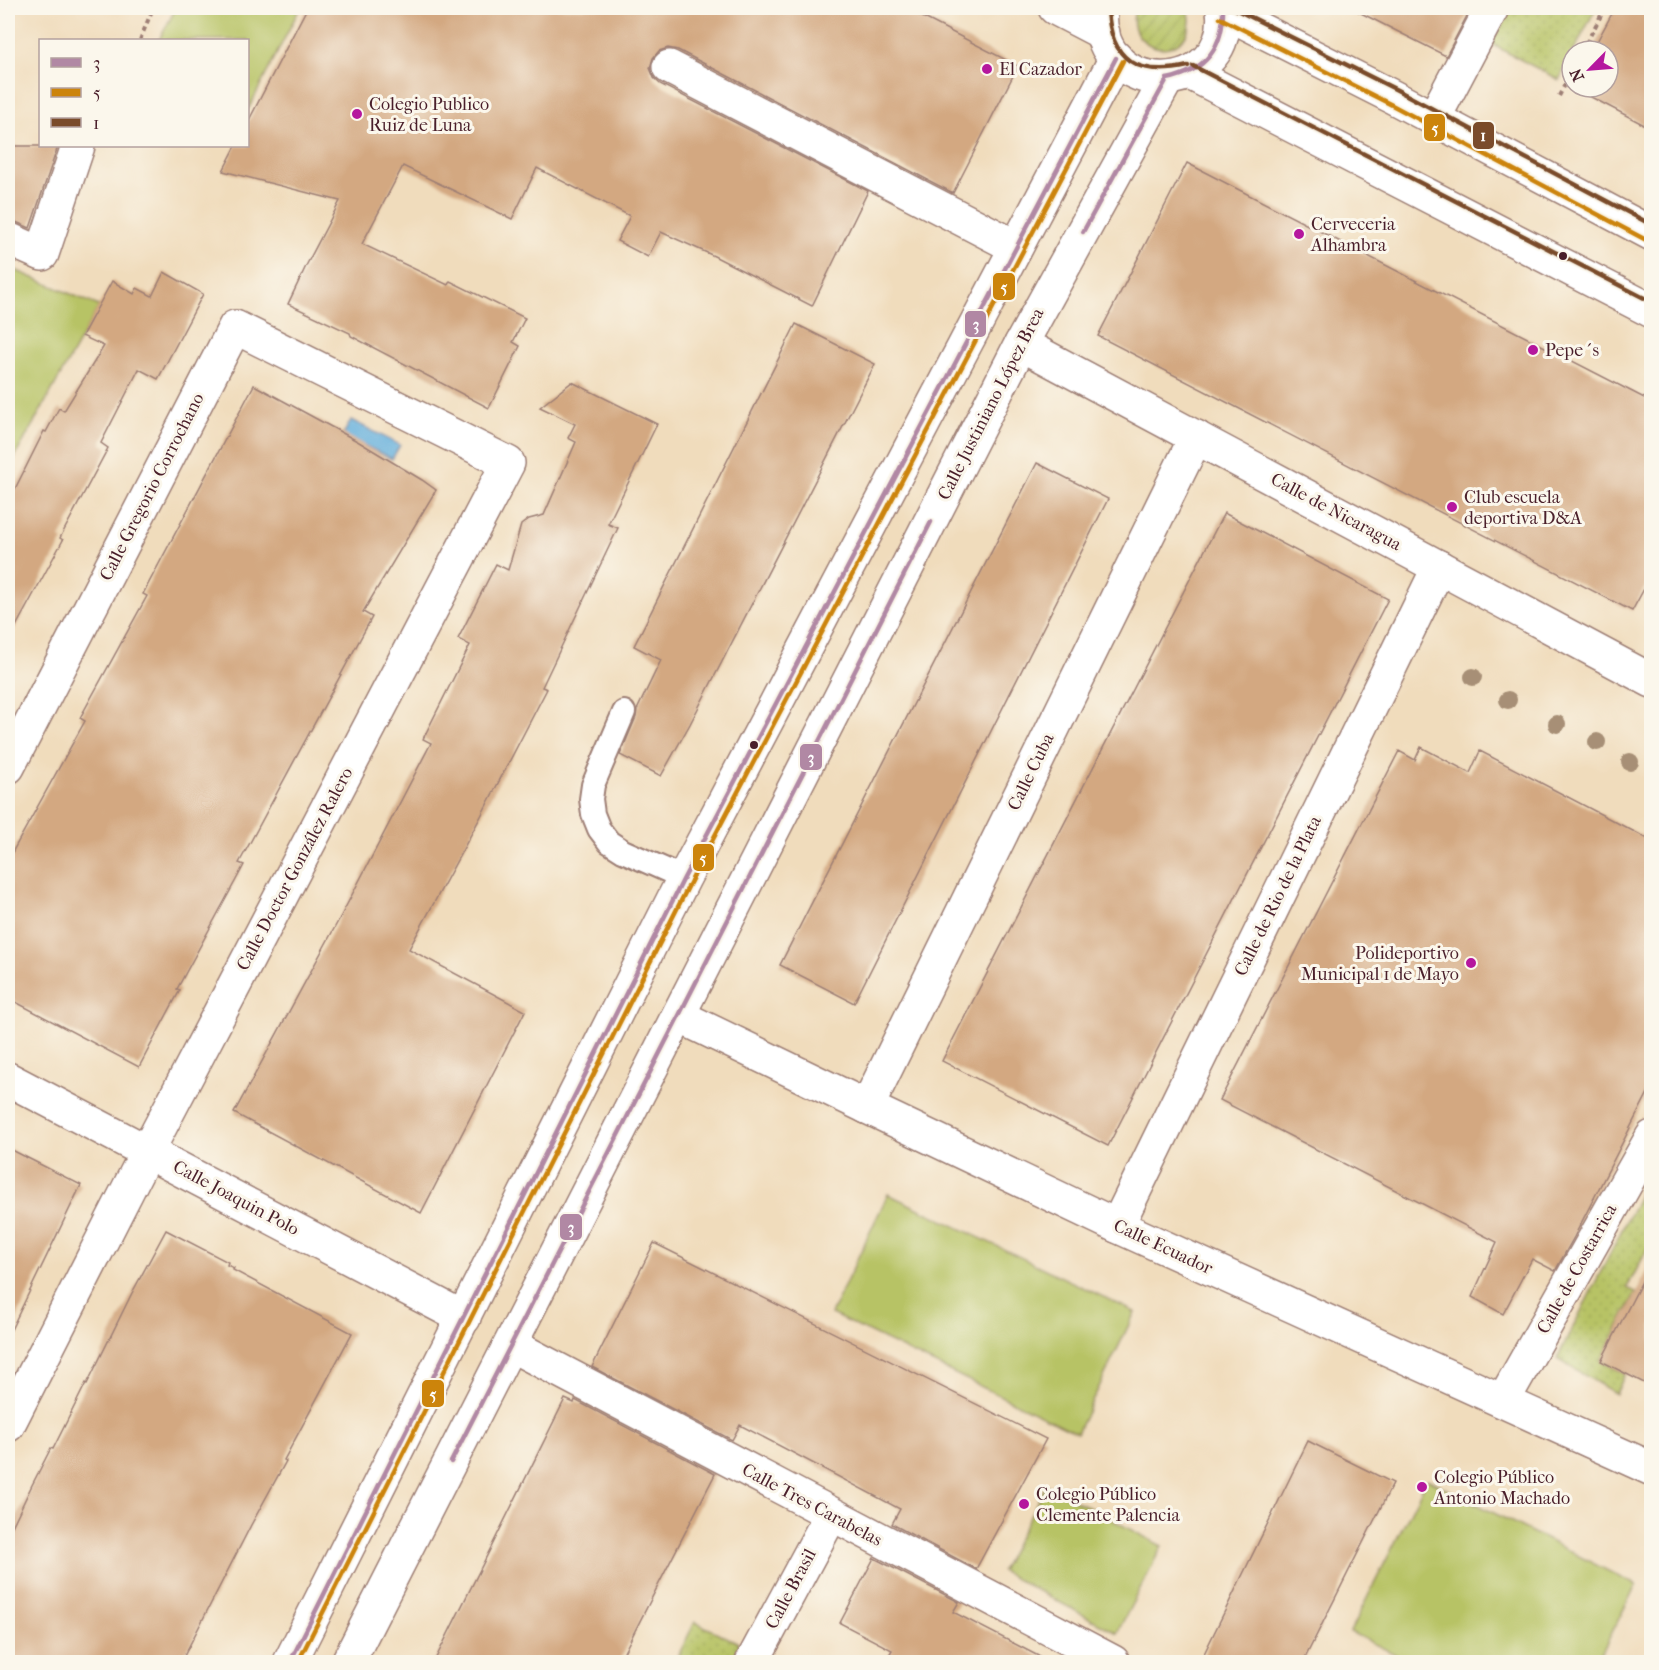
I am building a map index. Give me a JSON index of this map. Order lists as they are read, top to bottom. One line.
{"streets":{"street":["Calle Justiniano López Brea","Calle Gregorio Corrochano","Calle de Nicaragua","Calle Cuba","Calle Doctor González Ralero","Calle de Rio de la Plata","Calle Joaquin Polo","Calle Ecuador","Calle de Costarrica","Calle Tres Carabelas","Calle Brasil"]},"crossings":[["Calle Justiniano López Brea","Calle de Nicaragua"],["Calle Justiniano López Brea","Calle Ecuador"],["Calle Justiniano López Brea","Calle Tres Carabelas"],["Calle Gregorio Corrochano","Calle Doctor González Ralero"],["Calle de Nicaragua","Calle Cuba"],["Calle de Nicaragua","Calle de Rio de la Plata"],["Calle Cuba","Calle Ecuador"],["Calle Doctor González Ralero","Calle Joaquin Polo"],["Calle de Rio de la Plata","Calle Ecuador"],["Calle Ecuador","Calle de Costarrica"],["Calle Tres Carabelas","Calle Brasil"]],"places":["El Cazador","Colegio Publico Ruiz de Luna","Cerveceria Alhambra","Pepe´s","Club escuela deportiva D&A","Polideportivo Municipal 1 de Mayo","Colegio Público Antonio Machado","Colegio Público Clemente Palencia"],"lines":["transit line 3","transit line 1","transit line 5"],"legend":["3","5","1"],"north":"bottom left"}
